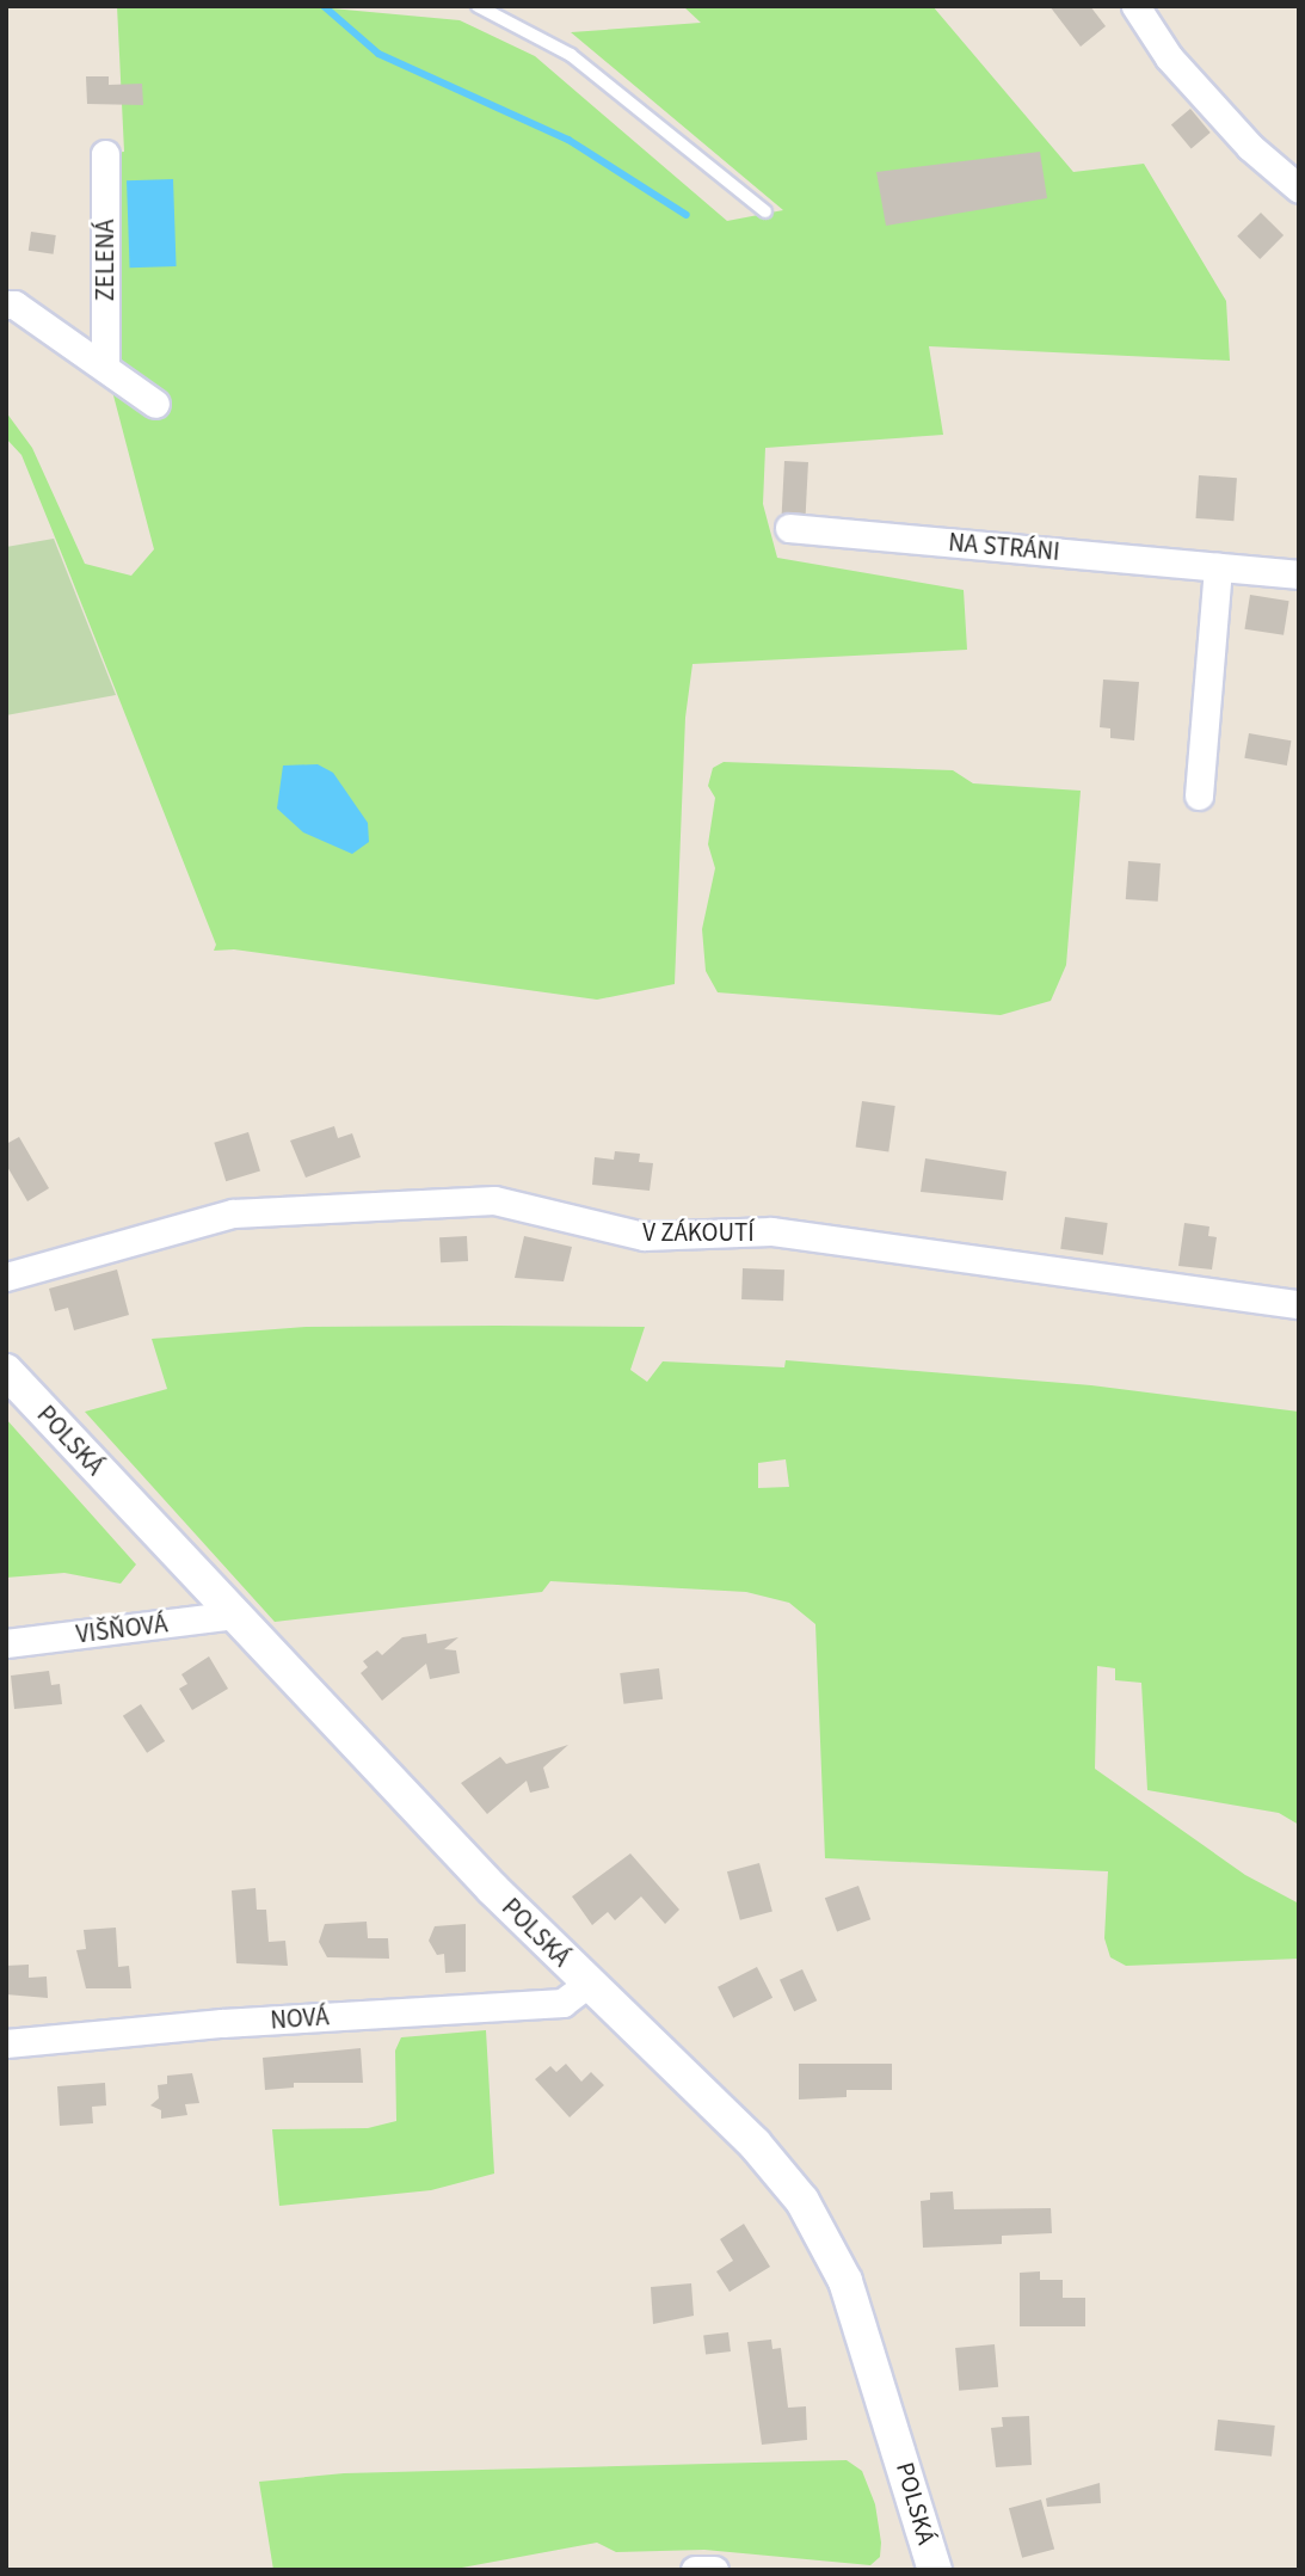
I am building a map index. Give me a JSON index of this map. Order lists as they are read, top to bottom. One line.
{"streets":{"street":["ZELENÁ","NA STRÁNI","V ZÁKOUTÍ","POLSKÁ","VIŠŇOVÁ","NOVÁ"]},"crossings":[["POLSKÁ","VIŠŇOVÁ"],["POLSKÁ","NOVÁ"]]}
